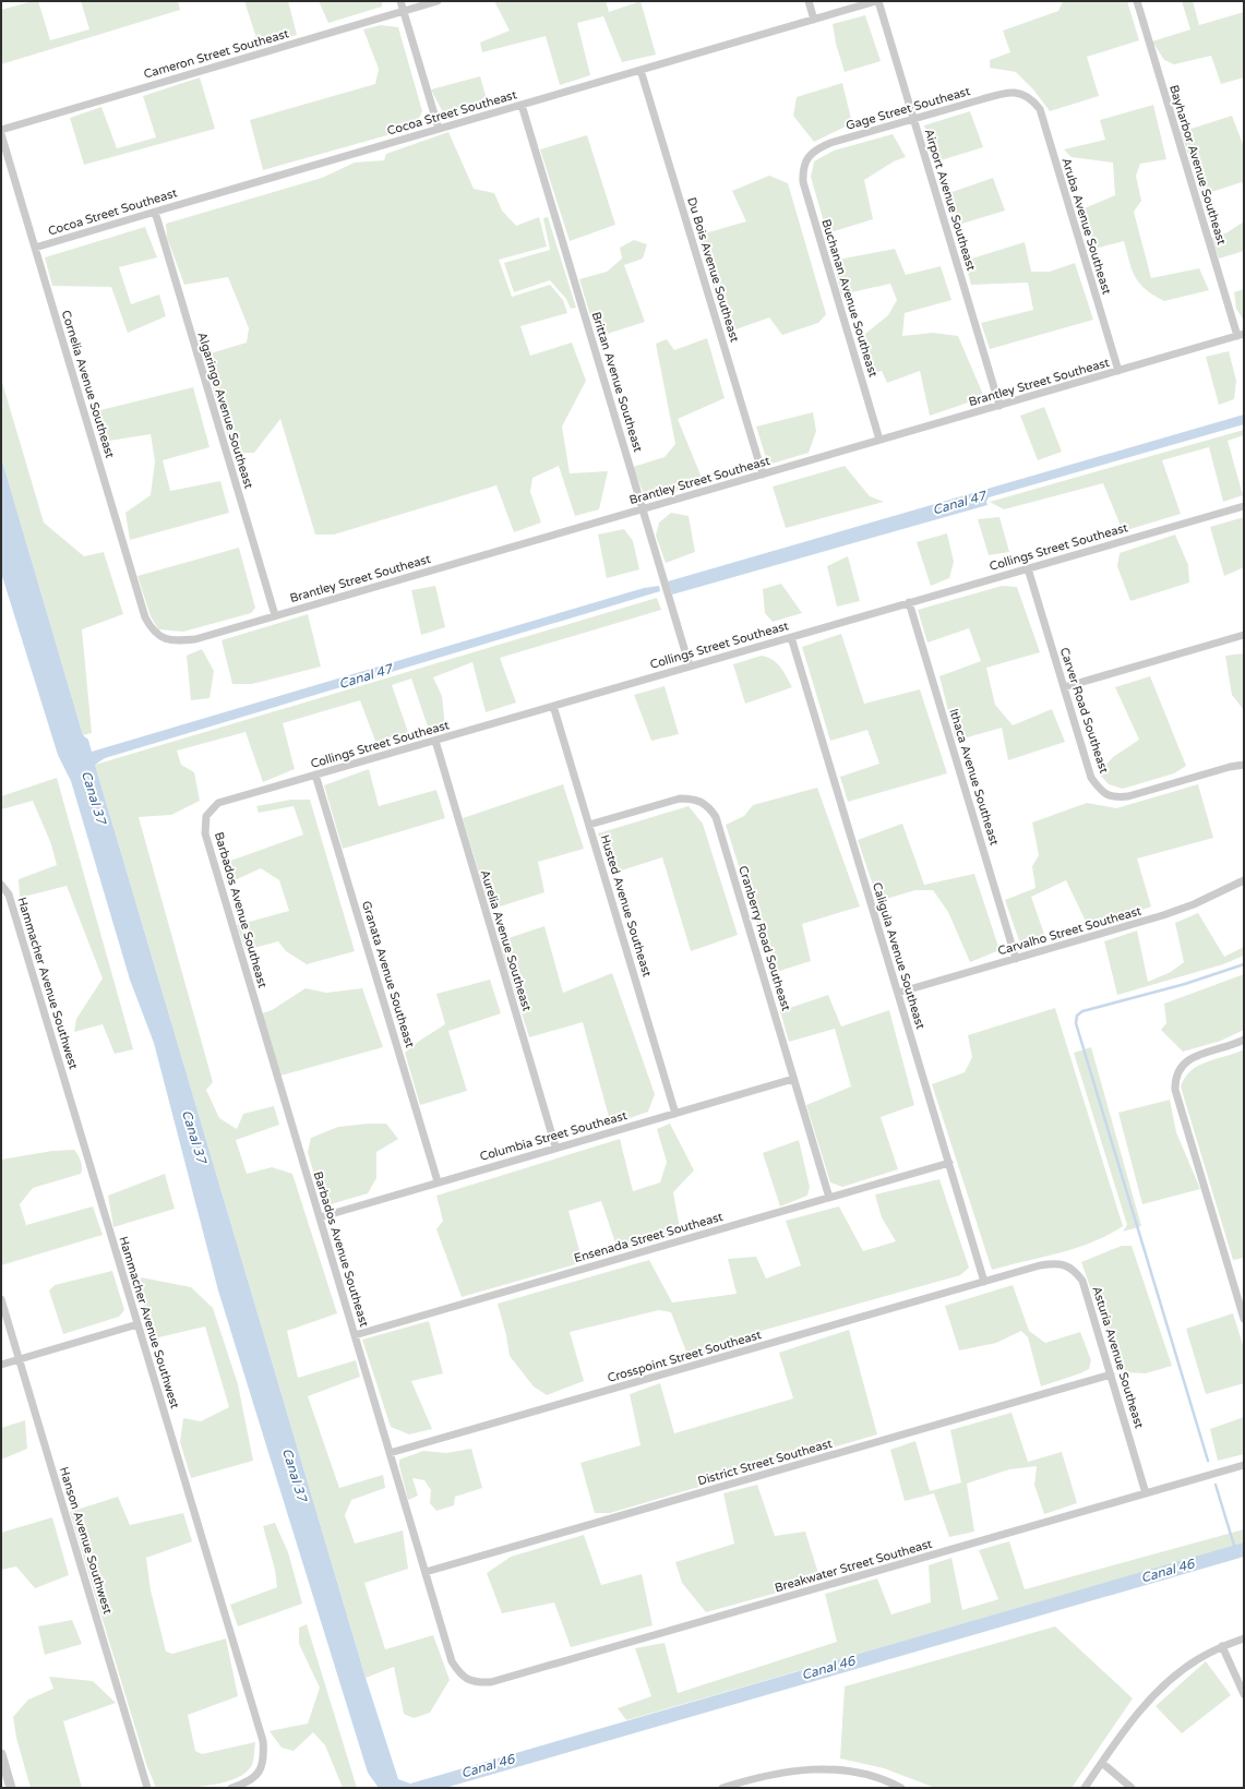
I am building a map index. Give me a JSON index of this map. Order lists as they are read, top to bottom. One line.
{"streets":{"street":["Cameron Street Southeast","Gage Street Southeast","Cocoa Street Southeast","Bayharbor Avenue Southeast","Airport Avenue Southeast","Aruba Avenue Southeast","Du Bois Avenue Southeast","Buchanan Avenue Southeast","Brittan Avenue Southeast","Brantley Street Southeast","Cornelia Avenue Southeast","Algaringo Avenue Southeast","Collings Street Southeast","Carver Road Southeast","Ithaca Avenue Southeast","Husted Avenue Southeast","Barbados Avenue Southeast","Carvalho Street Southeast","Cranberry Road Southeast","Aurelia Avenue Southeast","Caligula Avenue Southeast","Granata Avenue Southeast","Hammacher Avenue Southwest","Columbia Street Southeast","Ensenada Street Southeast","Crosspoint Street Southeast","Asturia Avenue Southeast","District Street Southeast","Hanson Avenue Southwest","Breakwater Street Southeast"]},"crossings":[["Gage Street Southeast","Airport Avenue Southeast"],["Gage Street Southeast","Aruba Avenue Southeast"],["Gage Street Southeast","Buchanan Avenue Southeast"],["Cocoa Street Southeast","Airport Avenue Southeast"],["Cocoa Street Southeast","Du Bois Avenue Southeast"],["Cocoa Street Southeast","Brittan Avenue Southeast"],["Cocoa Street Southeast","Cornelia Avenue Southeast"],["Cocoa Street Southeast","Algaringo Avenue Southeast"],["Bayharbor Avenue Southeast","Brantley Street Southeast"],["Airport Avenue Southeast","Brantley Street Southeast"],["Aruba Avenue Southeast","Brantley Street Southeast"],["Du Bois Avenue Southeast","Brantley Street Southeast"],["Buchanan Avenue Southeast","Brantley Street Southeast"],["Brittan Avenue Southeast","Brantley Street Southeast"],["Brittan Avenue Southeast","Collings Street Southeast"],["Brantley Street Southeast","Cornelia Avenue Southeast"],["Brantley Street Southeast","Algaringo Avenue Southeast"],["Collings Street Southeast","Carver Road Southeast"],["Collings Street Southeast","Ithaca Avenue Southeast"],["Collings Street Southeast","Husted Avenue Southeast"],["Collings Street Southeast","Barbados Avenue Southeast"],["Collings Street Southeast","Aurelia Avenue Southeast"],["Collings Street Southeast","Caligula Avenue Southeast"],["Collings Street Southeast","Granata Avenue Southeast"],["Ithaca Avenue Southeast","Carvalho Street Southeast"],["Husted Avenue Southeast","Cranberry Road Southeast"],["Husted Avenue Southeast","Columbia Street Southeast"],["Barbados Avenue Southeast","Columbia Street Southeast"],["Barbados Avenue Southeast","Ensenada Street Southeast"],["Barbados Avenue Southeast","Crosspoint Street Southeast"],["Barbados Avenue Southeast","District Street Southeast"],["Barbados Avenue Southeast","Breakwater Street Southeast"],["Carvalho Street Southeast","Caligula Avenue Southeast"],["Cranberry Road Southeast","Columbia Street Southeast"],["Cranberry Road Southeast","Ensenada Street Southeast"],["Aurelia Avenue Southeast","Columbia Street Southeast"],["Caligula Avenue Southeast","Ensenada Street Southeast"],["Caligula Avenue Southeast","Crosspoint Street Southeast"],["Caligula Avenue Southeast","Asturia Avenue Southeast"],["Granata Avenue Southeast","Columbia Street Southeast"],["Crosspoint Street Southeast","Asturia Avenue Southeast"],["Asturia Avenue Southeast","District Street Southeast"],["Asturia Avenue Southeast","Breakwater Street Southeast"]],"water":["Canal 47","Canal 37","Canal 46"]}
